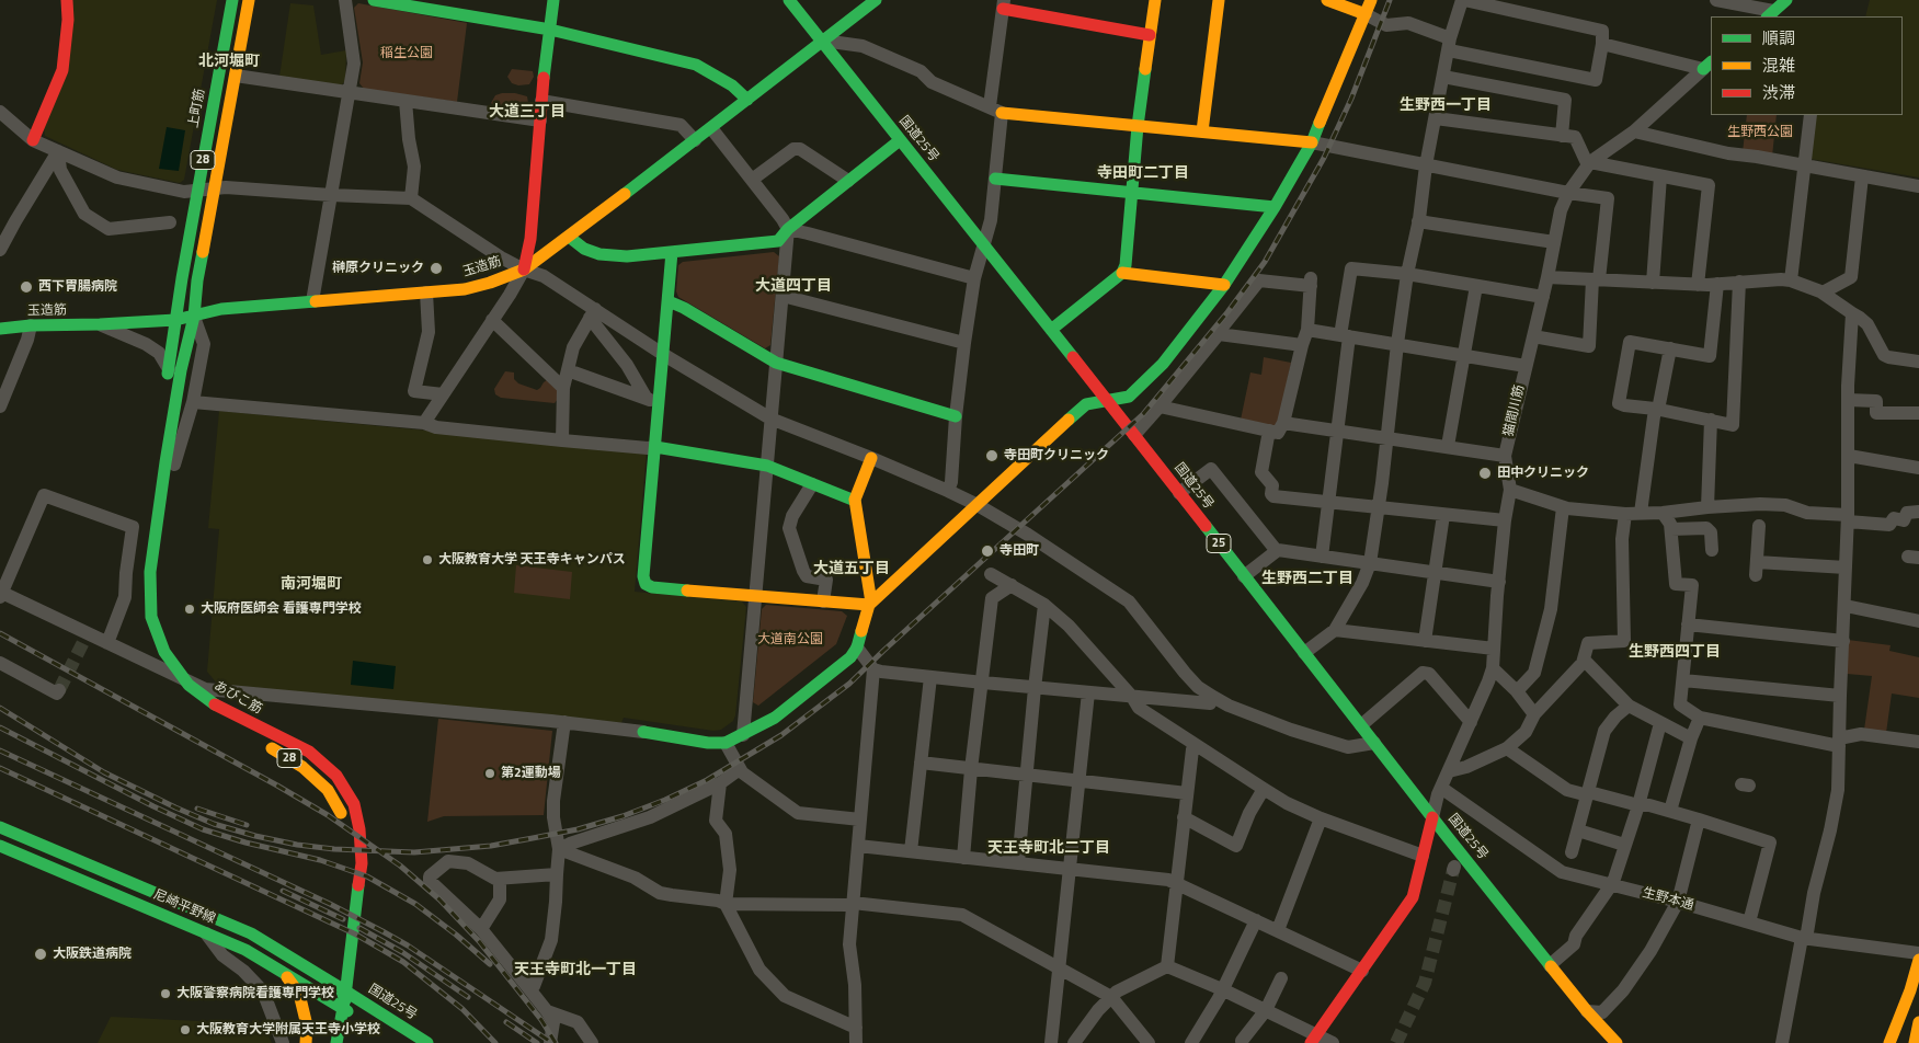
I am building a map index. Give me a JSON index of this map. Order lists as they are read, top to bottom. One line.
{"streets":{"main road":["上町筋","国道25号","28","玉造筋","25","あびこ筋","尼崎平野線"],"street":["猫間川筋","生野本通"]},"crossings":[["上町筋","28"],["上町筋","玉造筋"],["国道25号","玉造筋"],["国道25号","猫間川筋"],["国道25号","尼崎平野線"],["28","玉造筋"],["28","あびこ筋"],["玉造筋","あびこ筋"],["猫間川筋","生野本通"]],"districts":["北河堀町","生野西一丁目","大道三丁目","寺田町二丁目","大道四丁目","大道五丁目","生野西二丁目","南河堀町","生野西四丁目","天王寺町北二丁目","天王寺町北一丁目"],"parks":["稲生公園","生野西公園","大道南公園"],"places":["榊原クリニック","西下胃腸病院","寺田町クリニック","田中クリニック","寺田町","大阪教育大学 天王寺キャンパス","大阪府医師会 看護専門学校","第2運動場","大阪鉄道病院","大阪警察病院看護専門学校","大阪教育大学附属天王寺小学校"],"legend":["順調","混雑","渋滞"]}
